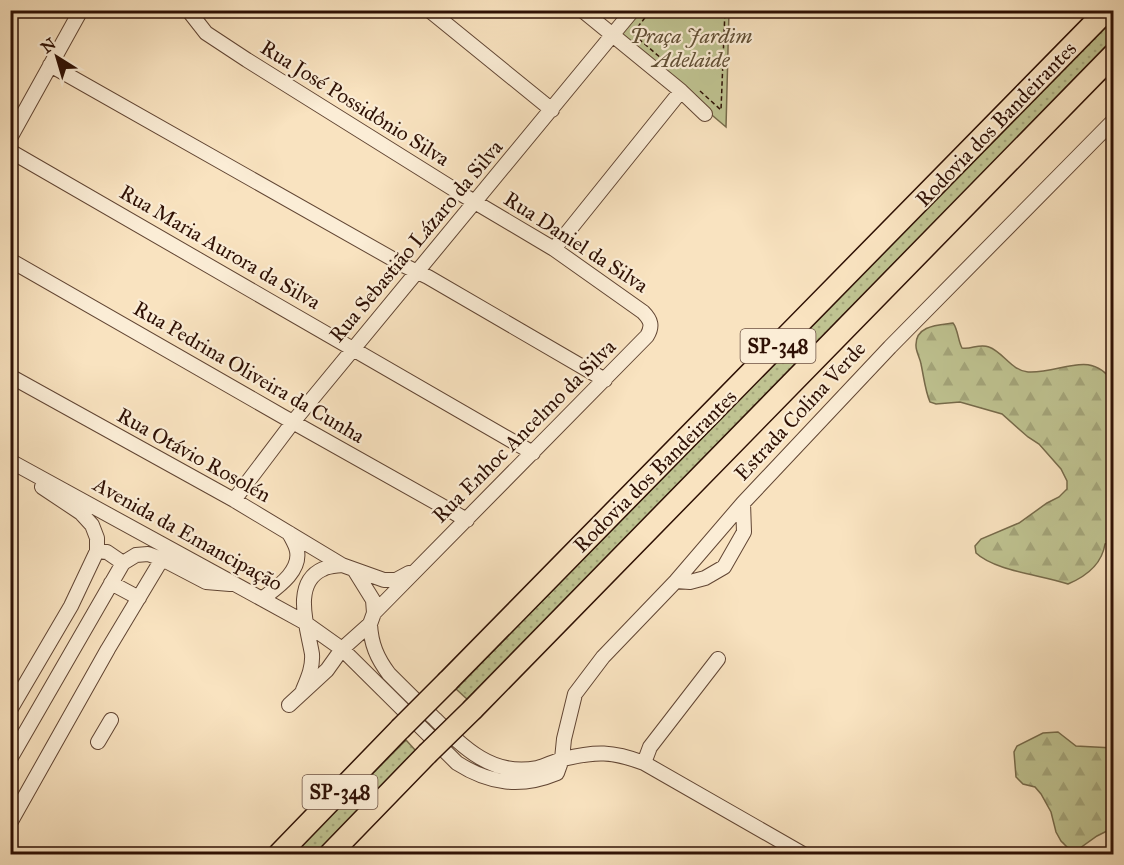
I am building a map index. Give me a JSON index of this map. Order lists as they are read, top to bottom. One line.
{"streets":{"highway":["Rodovia dos Bandeirantes","SP-348"],"street":["Rua José Possidônio Silva","Rua Sebastião Lázaro da Silva","Rua Daniel da Silva","Rua Maria Aurora da Silva","Rua Pedrina Oliveira da Cunha","Estrada Colina Verde","Rua Enhoc Ancelmo da Silva","Rua Otávio Rosolén","Avenida da Emancipação"]},"crossings":[["Rua José Possidônio Silva","Rua Sebastião Lázaro da Silva"],["Rua José Possidônio Silva","Rua Daniel da Silva"],["Rua Sebastião Lázaro da Silva","Rua Daniel da Silva"],["Rua Sebastião Lázaro da Silva","Rua Maria Aurora da Silva"],["Rua Sebastião Lázaro da Silva","Rua Pedrina Oliveira da Cunha"],["Rua Sebastião Lázaro da Silva","Rua Otávio Rosolén"],["Rua Daniel da Silva","Rua Enhoc Ancelmo da Silva"],["Rua Maria Aurora da Silva","Rua Enhoc Ancelmo da Silva"],["Rua Pedrina Oliveira da Cunha","Rua Enhoc Ancelmo da Silva"],["Rua Enhoc Ancelmo da Silva","Rua Otávio Rosolén"],["Rua Enhoc Ancelmo da Silva","Avenida da Emancipação"],["Rua Otávio Rosolén","Avenida da Emancipação"]],"parks":["Praça Jardim Adelaide"],"north":"top left"}
